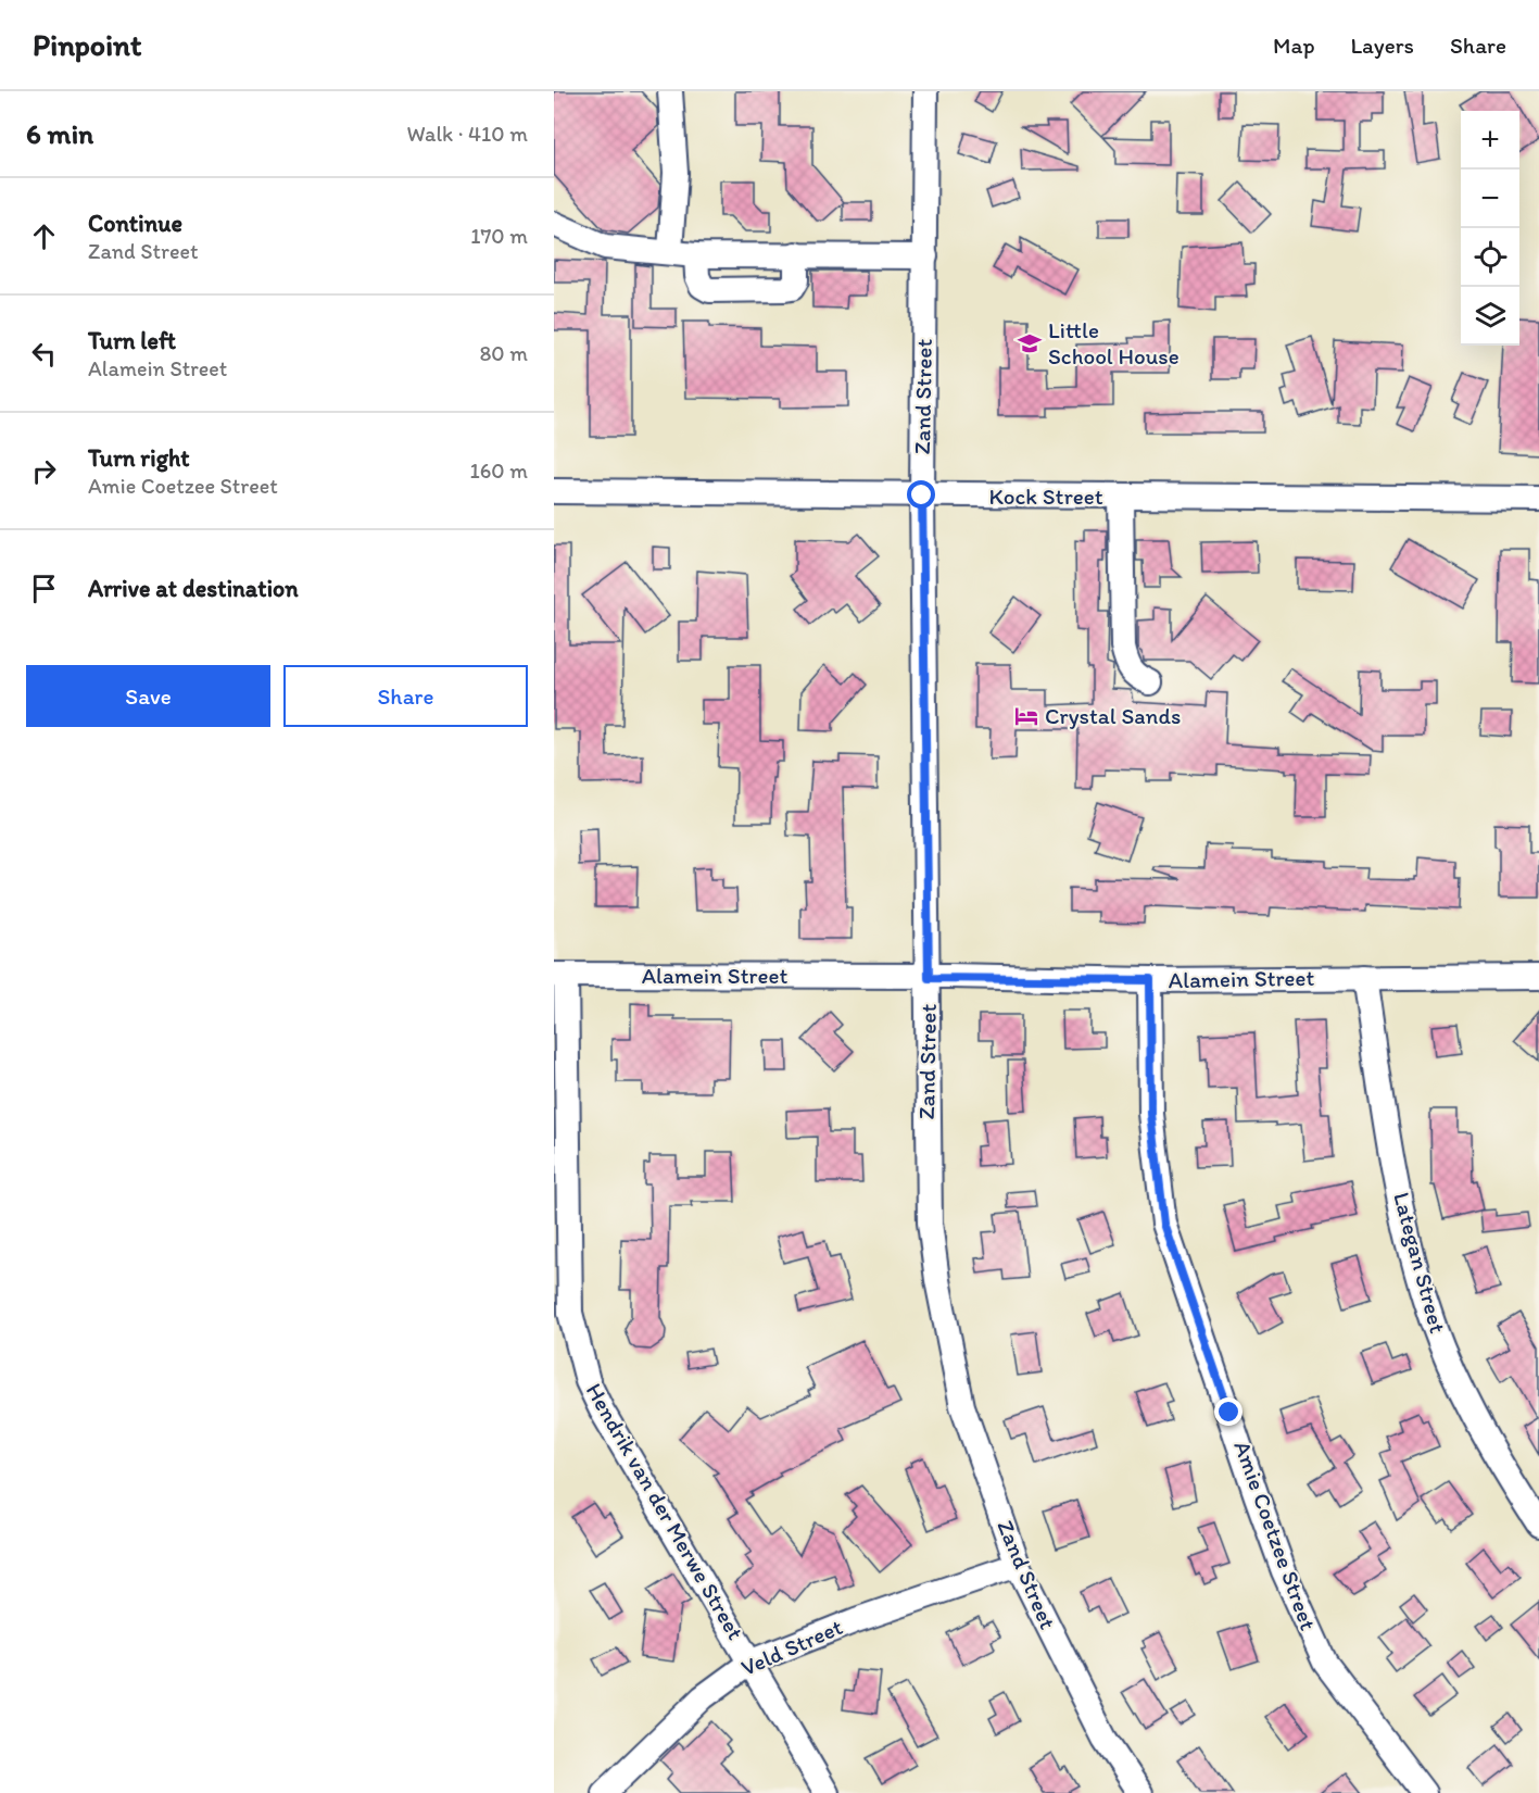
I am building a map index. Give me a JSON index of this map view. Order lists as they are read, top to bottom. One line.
{"streets":{"street":["Zand Street","Kock Street","Alamein Street","Lategan Street","Hendrik van der Merwe Street","Amie Coetzee Street","Veld Street"]},"crossings":[["Zand Street","Kock Street"],["Zand Street","Alamein Street"],["Zand Street","Veld Street"],["Alamein Street","Lategan Street"],["Alamein Street","Hendrik van der Merwe Street"],["Alamein Street","Amie Coetzee Street"],["Hendrik van der Merwe Street","Veld Street"]],"places":{"school or university":["Little School House"],"hotel":["Crystal Sands"]},"page":{"header":"Pinpoint","nav":["Map","Layers","Share"],"heading":["6 min","Walk · 410 m"],"map_buttons":["+","−"],"list":[["Continue","Zand Street","170 m"],["Turn left","Alamein Street","80 m"],["Turn right","Amie Coetzee Street","160 m"],"Arrive at destination"],"buttons":["Save","Share"]}}
